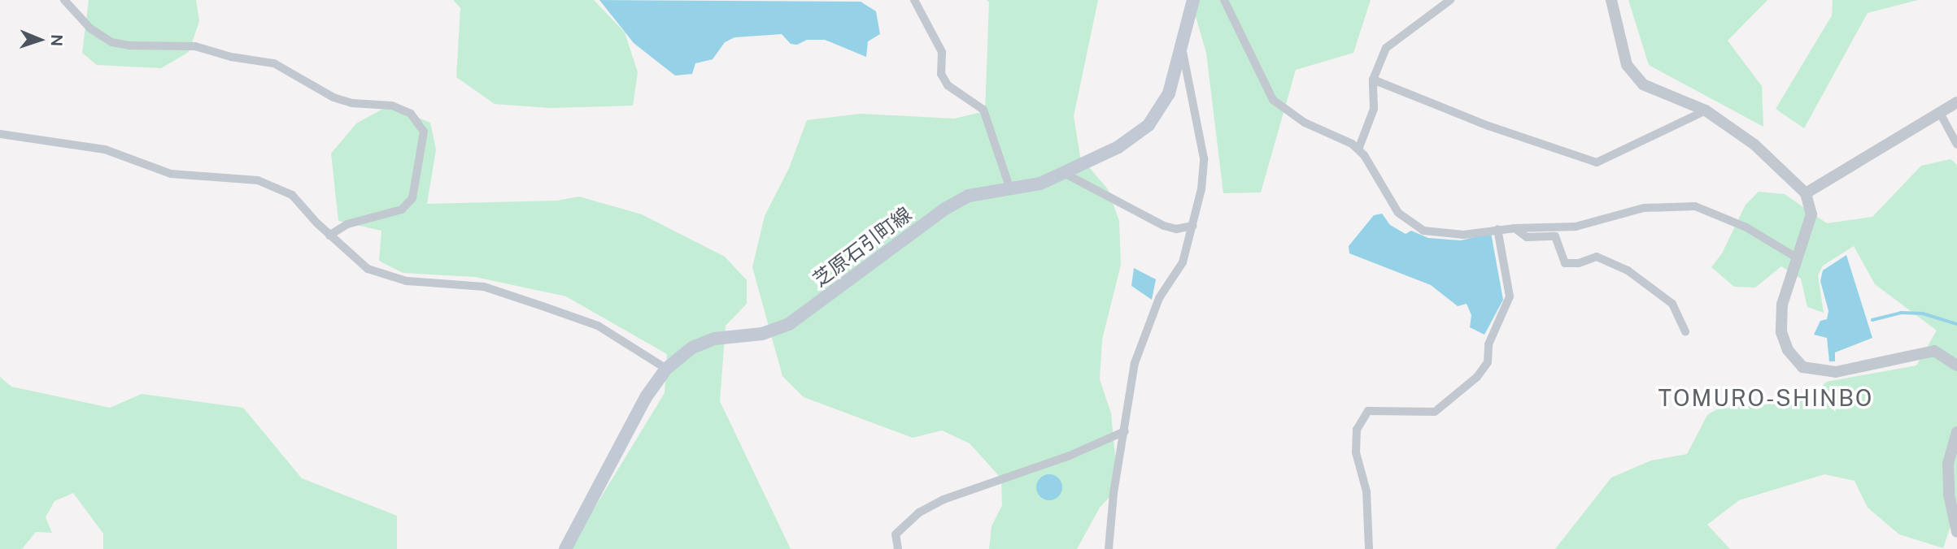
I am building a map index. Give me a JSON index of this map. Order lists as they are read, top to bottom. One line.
{"streets":{"main road":["芝原石引町線"]},"districts":["TOMURO-SHINBO"],"north":"right"}
